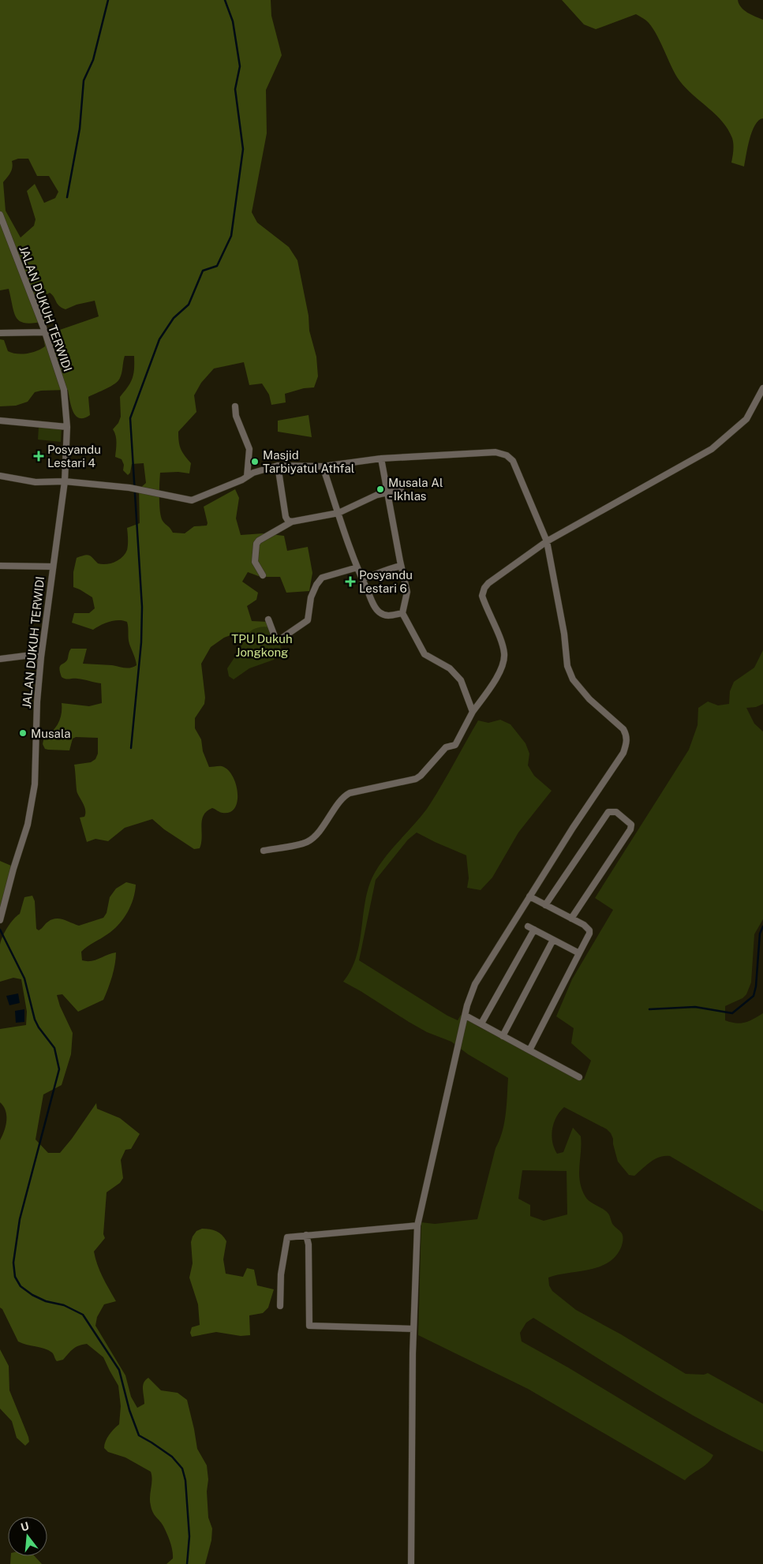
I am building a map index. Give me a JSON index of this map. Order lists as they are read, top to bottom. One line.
{"streets":{"street":["JALAN DUKUH TERWIDI"]},"parks":["TPU Dukuh Jongkong"],"places":{"health":["Posyandu Lestari 4","Posyandu Lestari 6"],"other":["Masjid Tarbiyatul Athfal","Musala Al - Ikhlas","Musala"]},"north":"top"}
